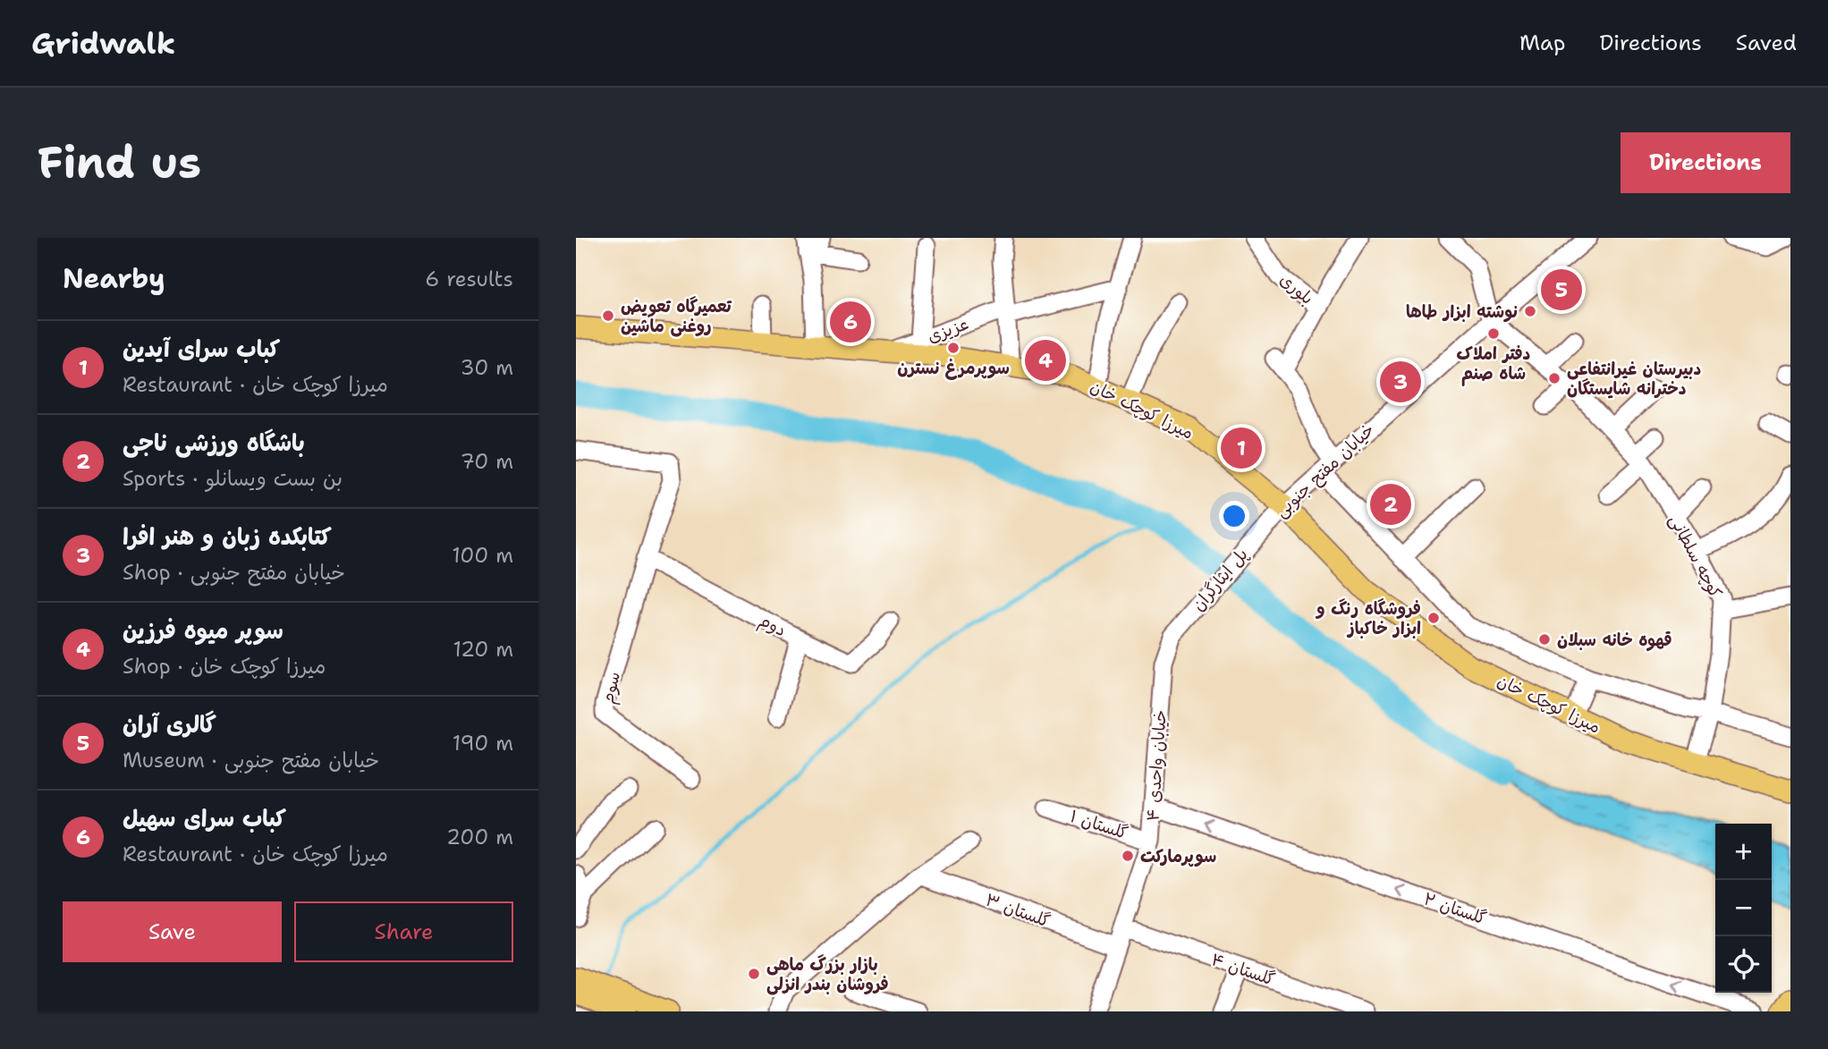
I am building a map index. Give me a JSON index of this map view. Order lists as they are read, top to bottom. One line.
{"streets":{"main road":["میرزا کوچک خان"],"street":["بلوری","عزیزی","خیابان مفتح جنوبی","کوچه سلطانی","پل ایثارگران","دوم","سوم","خیابان واحدی ۴","گلستان ۱","گلستان ۲","گلستان ۳","گلستان ۴"]},"crossings":[["عزیزی","میرزا کوچک خان"],["میرزا کوچک خان","خیابان مفتح جنوبی"],["میرزا کوچک خان","کوچه سلطانی"],["خیابان مفتح جنوبی","کوچه سلطانی"],["خیابان مفتح جنوبی","پل ایثارگران"],["پل ایثارگران","خیابان واحدی ۴"],["دوم","سوم"],["خیابان واحدی ۴","گلستان ۱"],["خیابان واحدی ۴","گلستان ۲"],["خیابان واحدی ۴","گلستان ۳"],["خیابان واحدی ۴","گلستان ۴"]],"one_way":["گلستان ۲"],"places":["نوشته ابزار طاها","تعمیرگاه تعویض روغنی ماشین","دفتر املاک شاه صنم","سوپرمرغ نسترن","دبیرستان غیرانتفاعی دخترانه شایستگان","فروشگاه رنگ و ابزار خاکباز","قهوه خانه سبلان","سوپرمارکت","بازار بزرگ ماهی فروشان بندر انزلی"],"page":{"header":"Gridwalk","nav":["Map","Directions","Saved"],"buttons":["Directions",["Save","Share"]],"title":"Find us","heading":["Nearby","6 results"],"pins":["5","6","4","3","1","2"],"list":[{"mark":"1","name":"کباب سرای آیدین","note":"Restaurant · میرزا کوچک خان","value":"30 m"},{"mark":"2","name":"باشگاه ورزشی ناجی","note":"Sports · بن بست ویسانلو","value":"70 m"},{"mark":"3","name":"کتابکده زبان و هنر افرا","note":"Shop · خیابان مفتح جنوبی","value":"100 m"},{"mark":"4","name":"سوپر میوه فرزین","note":"Shop · میرزا کوچک خان","value":"120 m"},{"mark":"5","name":"گالری آران","note":"Museum · خیابان مفتح جنوبی","value":"190 m"},{"mark":"6","name":"کباب سرای سهیل","note":"Restaurant · میرزا کوچک خان","value":"200 m"}],"map_buttons":["+","−"]}}
